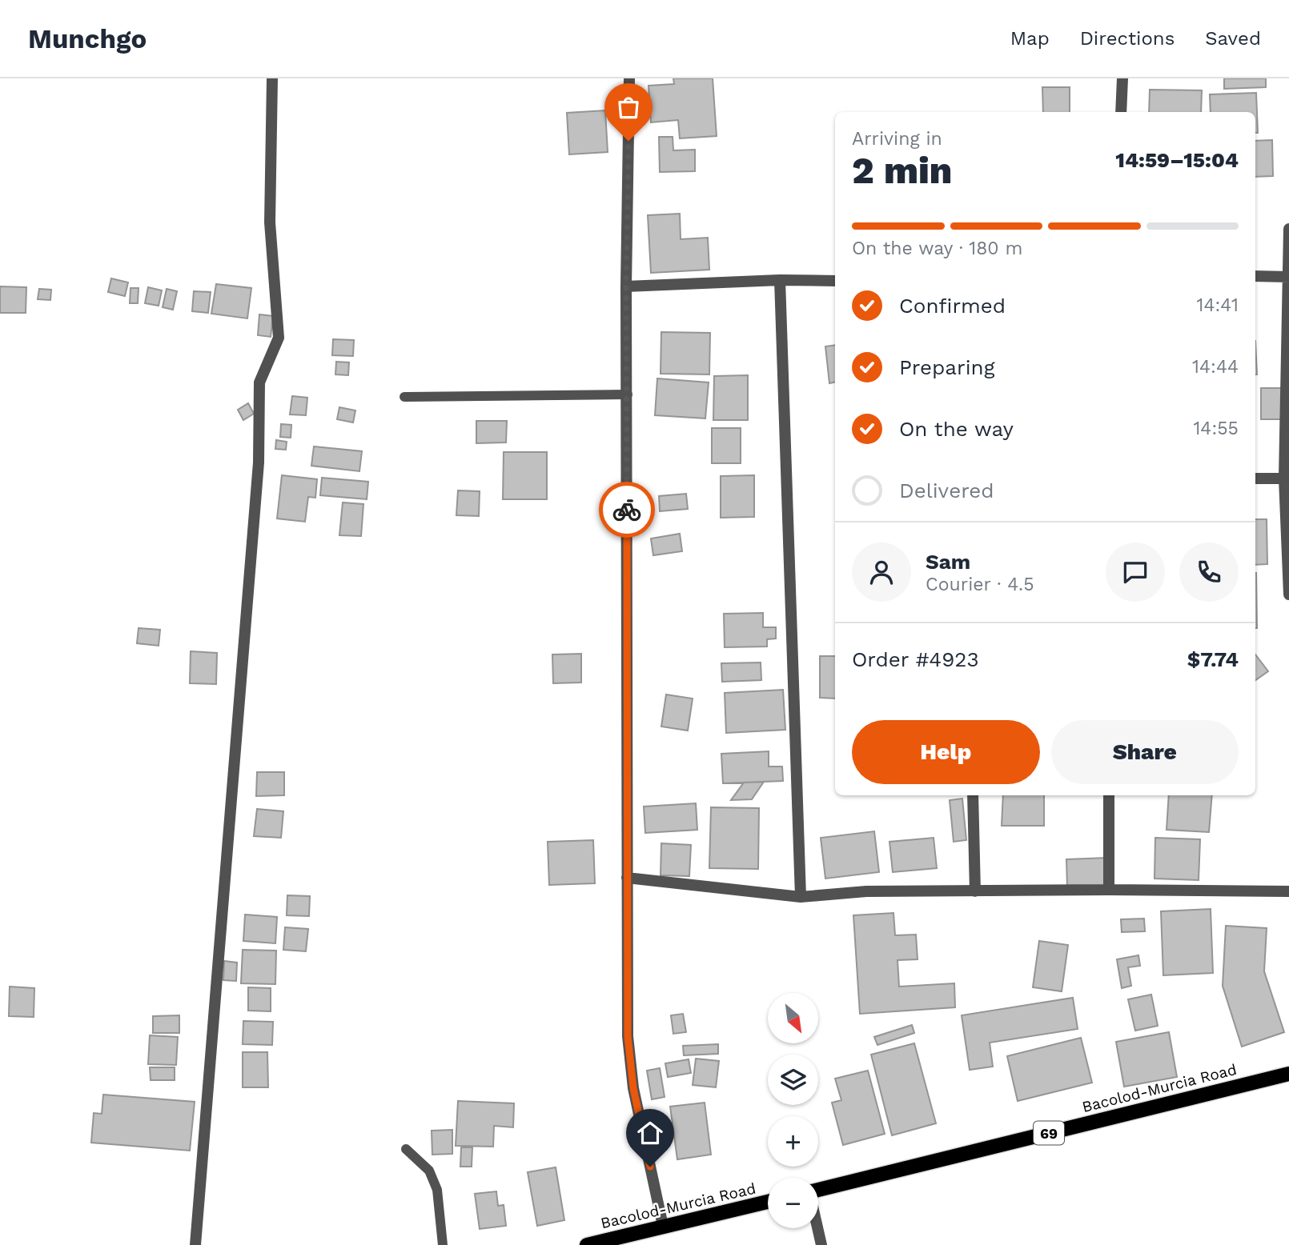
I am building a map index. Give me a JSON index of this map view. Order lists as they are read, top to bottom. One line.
{"streets":{"main road":["Bacolod-Murcia Road","69"]},"north":"bottom right","page":{"header":"Munchgo","nav":["Map","Directions","Saved"],"heading":["2 min","Arriving in","14:59–15:04"],"panel":["Sam","Courier · 4.5","Order #4923","$7.74"],"bar":"On the way · 180 m","list":[["Confirmed","14:41"],["Preparing","14:44"],["On the way","14:55"],"Delivered"],"buttons":["Help","Share"],"map_buttons":["+","−"]}}
